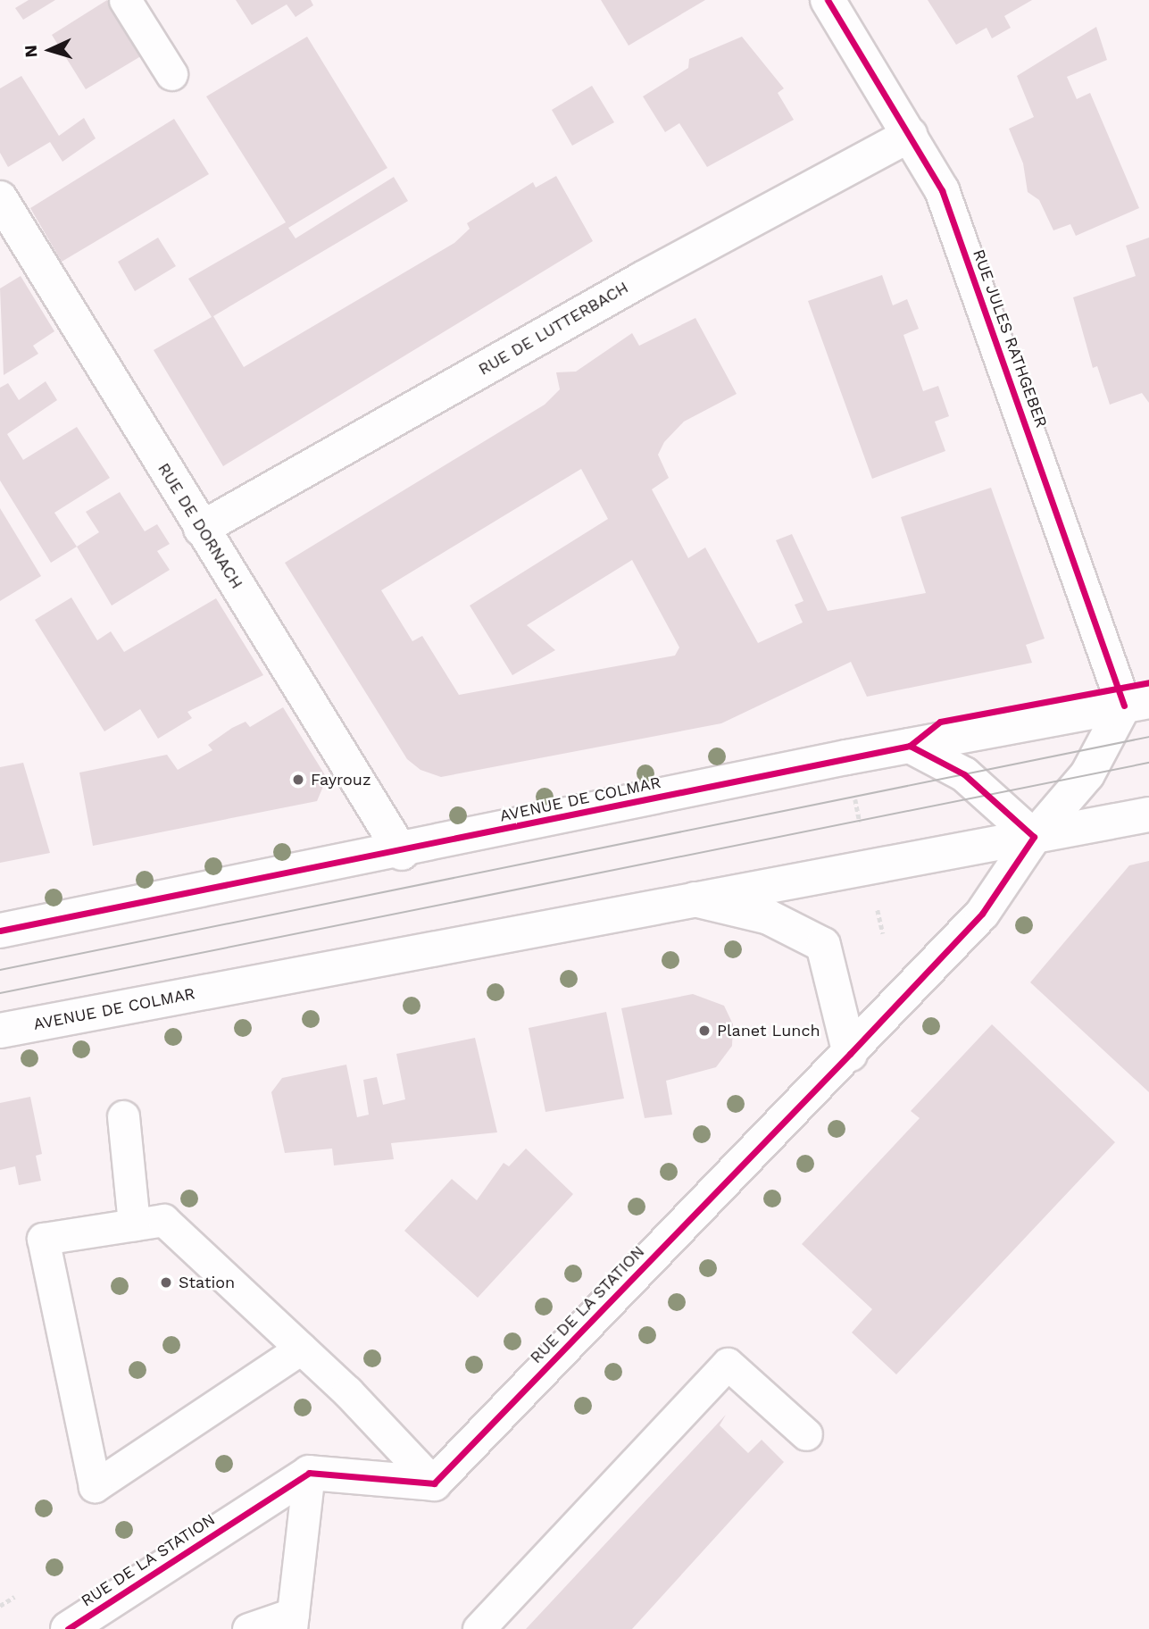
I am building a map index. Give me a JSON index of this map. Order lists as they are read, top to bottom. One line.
{"streets":{"street":["RUE DE LUTTERBACH","RUE JULES RATHGEBER","RUE DE DORNACH","AVENUE DE COLMAR","RUE DE LA STATION"]},"crossings":[["RUE DE LUTTERBACH","RUE JULES RATHGEBER"],["RUE DE LUTTERBACH","RUE DE DORNACH"],["RUE JULES RATHGEBER","AVENUE DE COLMAR"],["RUE JULES RATHGEBER","RUE DE LA STATION"],["RUE DE DORNACH","AVENUE DE COLMAR"],["AVENUE DE COLMAR","RUE DE LA STATION"]],"places":["Fayrouz","Planet Lunch","Station"],"north":"left"}
